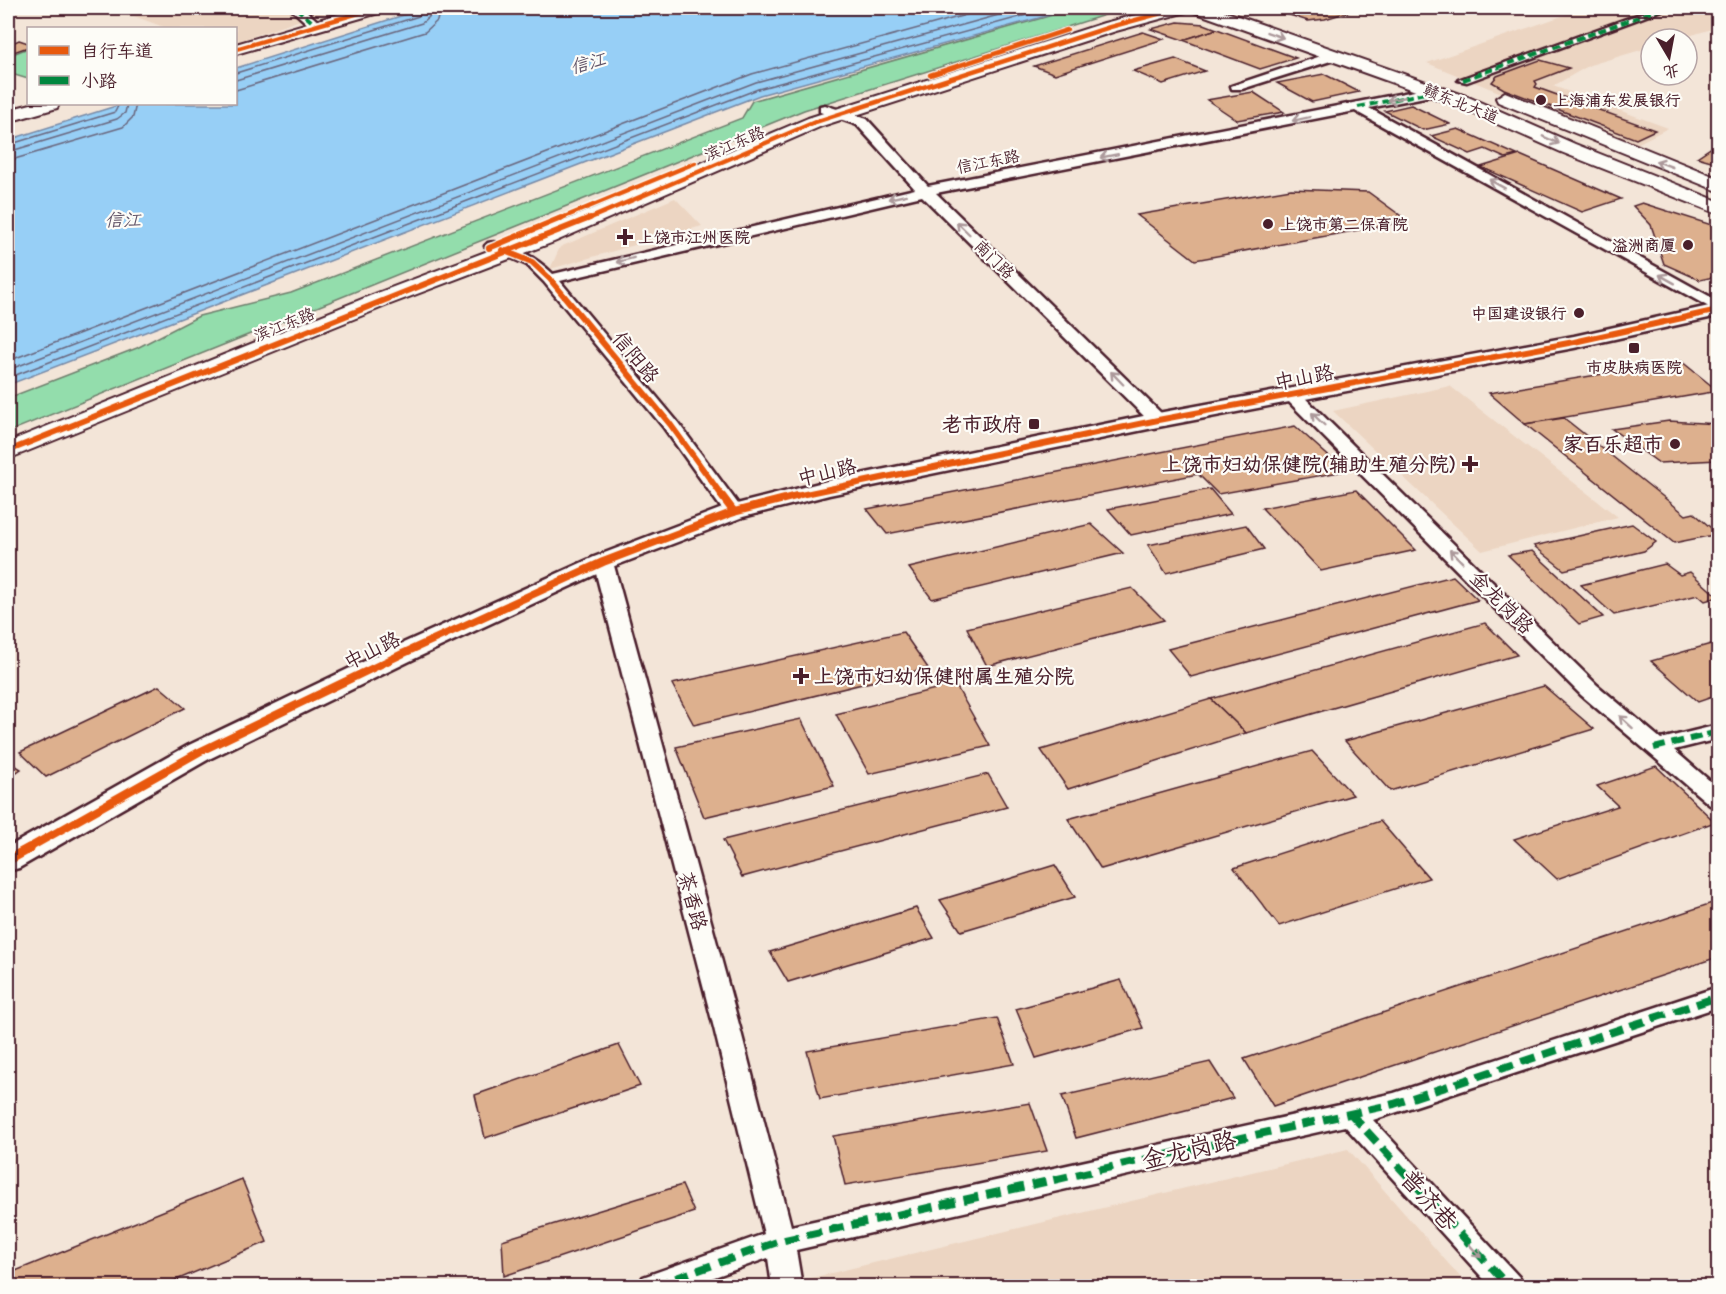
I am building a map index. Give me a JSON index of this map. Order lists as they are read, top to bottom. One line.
{"streets":{"main road":["赣东北大道","滨江东路"],"street":["信江东路","南门路","信阳路","中山路","金龙岗路","茶香路","普济巷"]},"crossings":[["赣东北大道","信江东路"],["滨江东路","南门路"],["滨江东路","信阳路"],["信江东路","南门路"],["信江东路","信阳路"],["南门路","中山路"],["信阳路","中山路"],["中山路","金龙岗路"],["中山路","茶香路"],["金龙岗路","茶香路"],["金龙岗路","普济巷"]],"one_way":["信江东路","南门路","普济巷"],"water":["信江"],"places":{"other":["上海浦东发展银行","上饶市第二保育院","溢洲商厦","中国建设银行","家百乐超市"],"health":["上饶市江州医院","上饶市妇幼保健院(辅助生殖分院)","上饶市妇幼保健附属生殖分院"],"transit":["市皮肤病医院","老市政府"]},"legend":["自行车道","小路"],"north":"bottom"}
